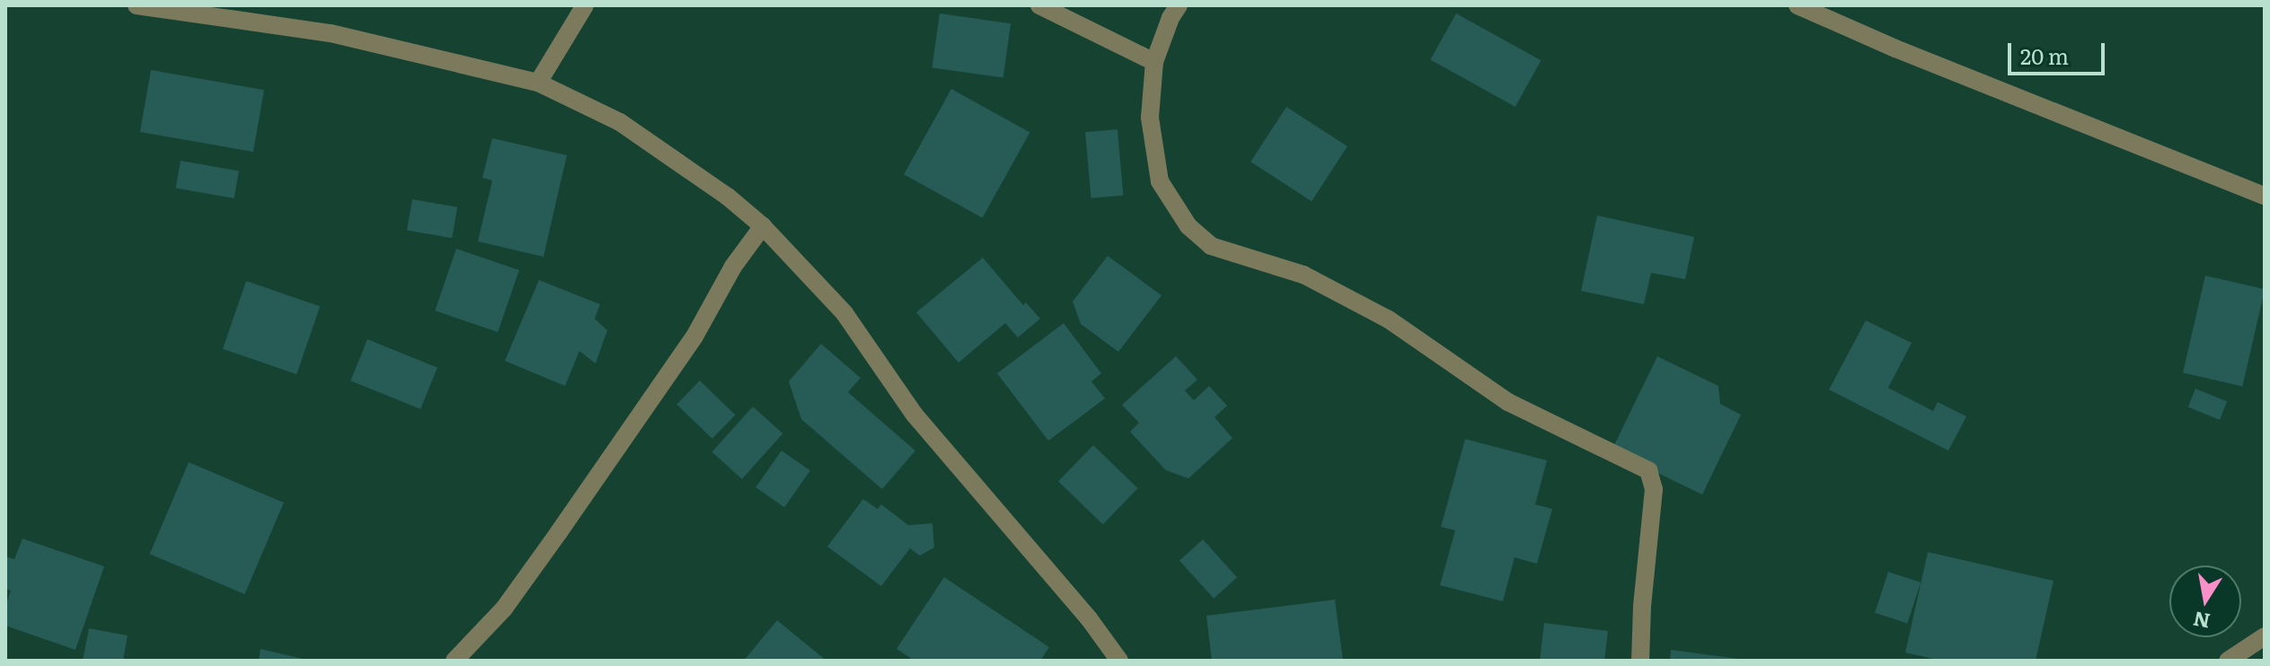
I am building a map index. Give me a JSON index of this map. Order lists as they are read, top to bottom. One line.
{"scale_bar":"20 m","north":"bottom"}
